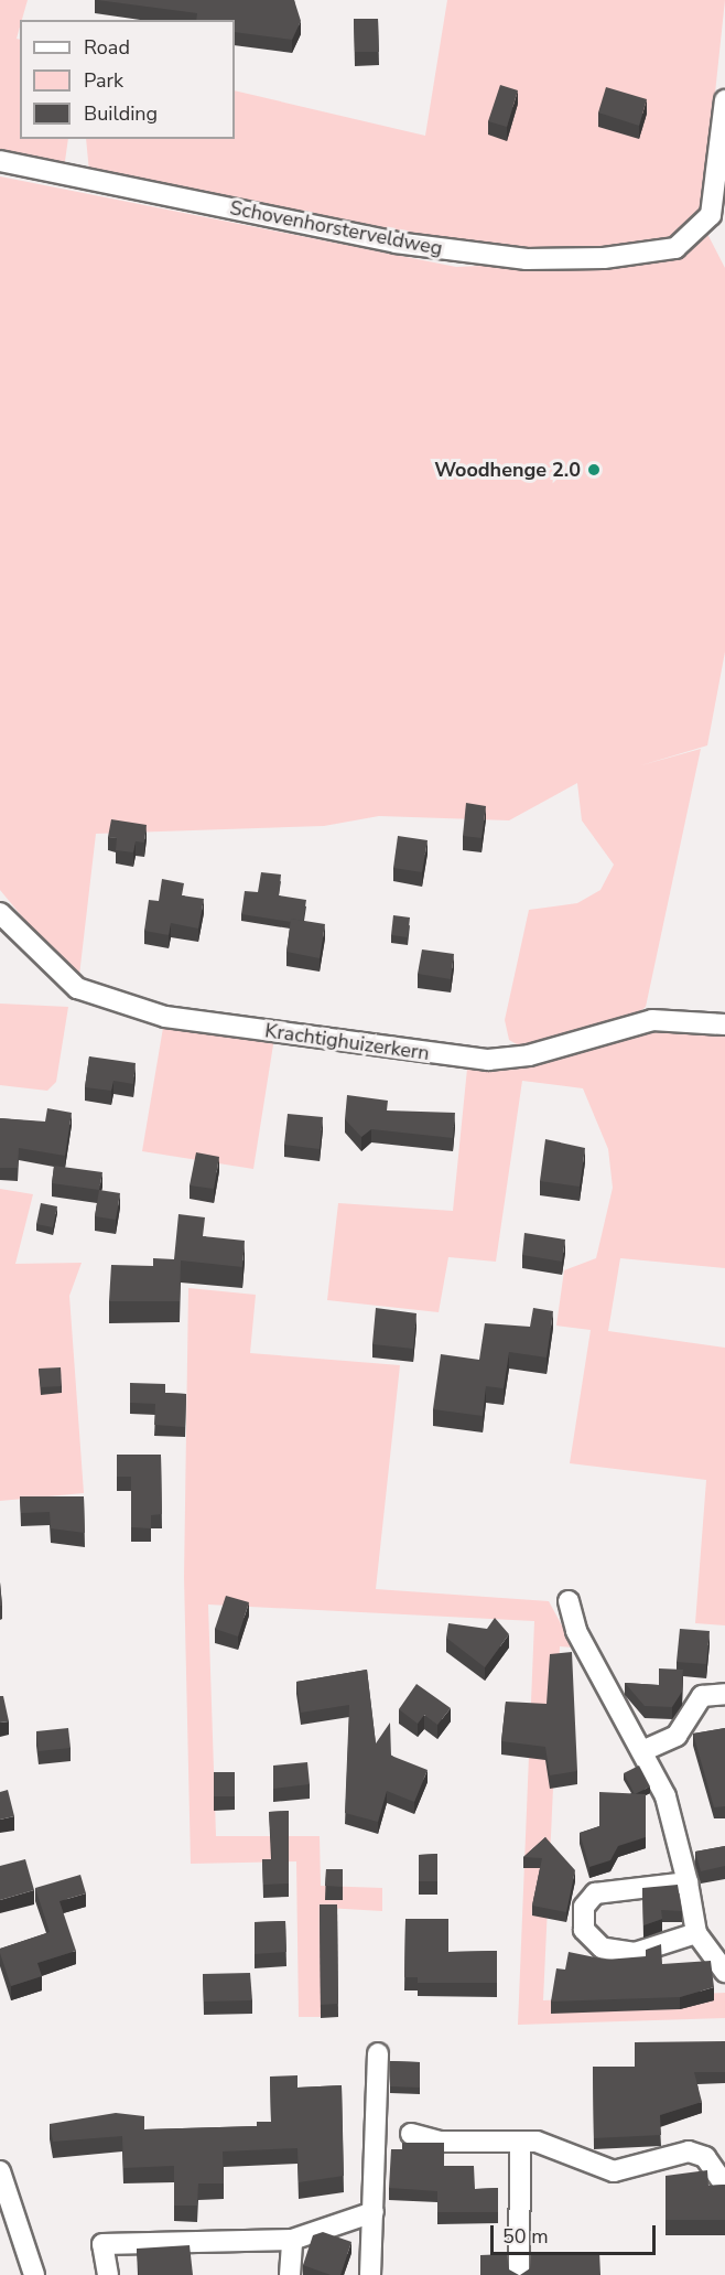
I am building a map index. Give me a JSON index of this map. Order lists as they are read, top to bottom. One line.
{"streets":{"street":["Schovenhorsterveldweg","Krachtighuizerkern"]},"places":["Woodhenge 2.0"],"legend":["Road","Park","Building"],"scale_bar":"50 m"}
